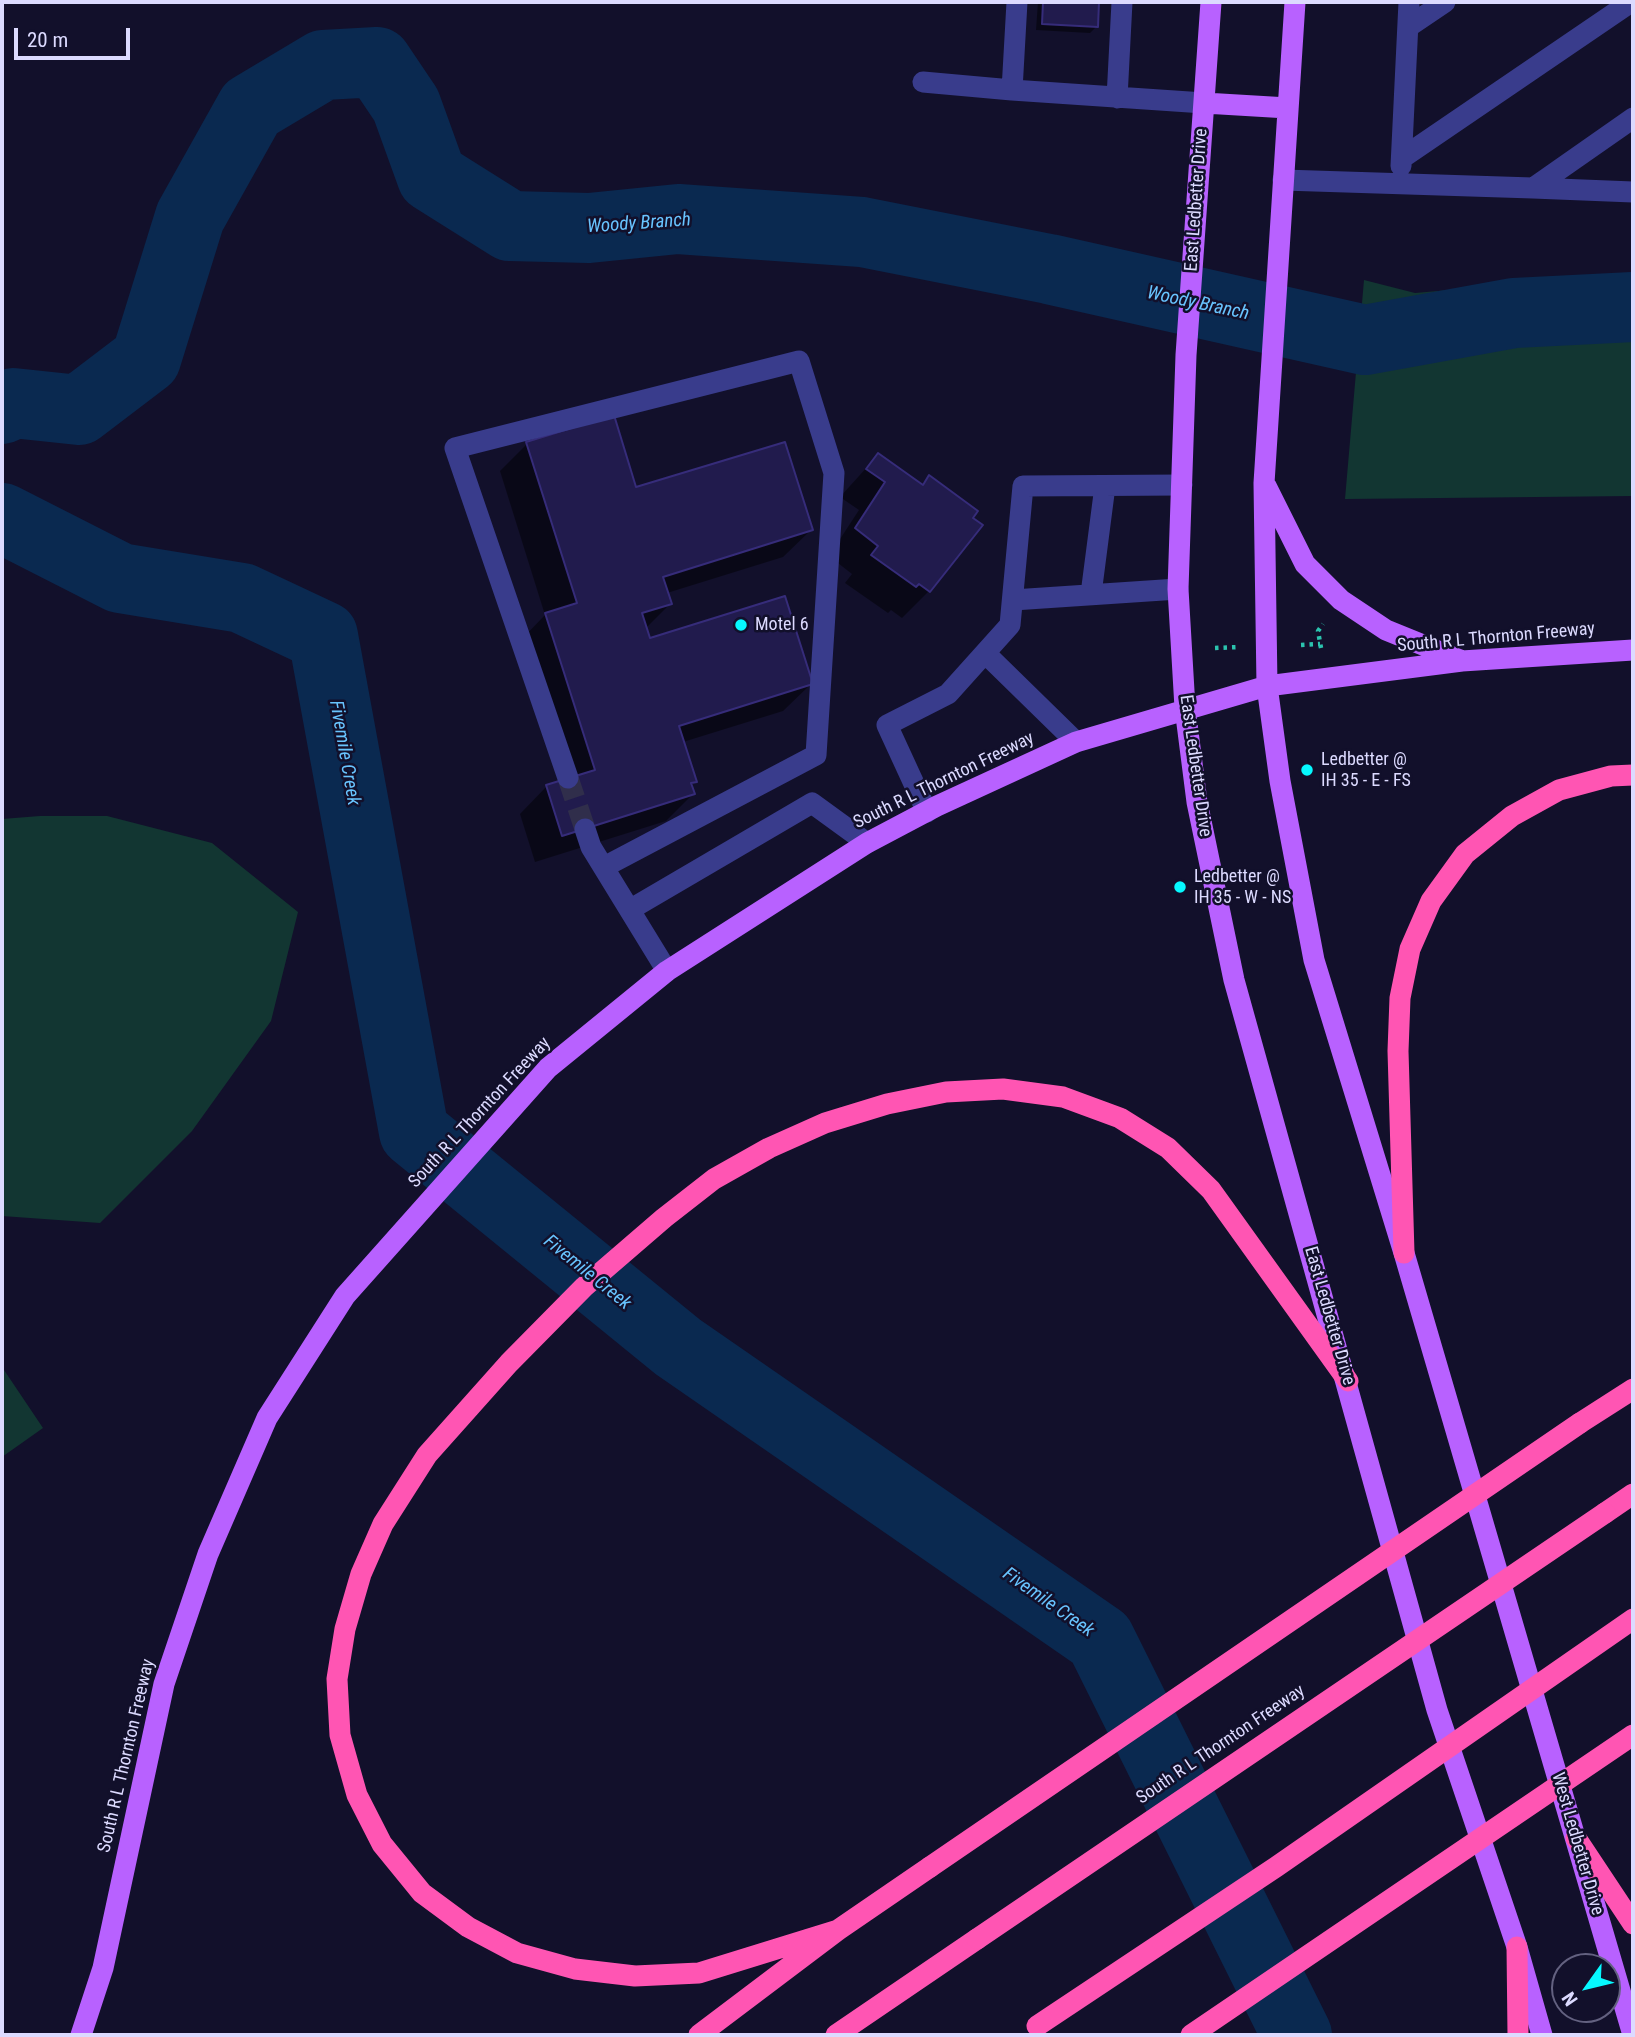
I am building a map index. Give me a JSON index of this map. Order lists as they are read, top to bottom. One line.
{"streets":{"highway":["South R L Thornton Freeway"],"main road":["East Ledbetter Drive","West Ledbetter Drive"]},"crossings":[["East Ledbetter Drive","South R L Thornton Freeway"]],"water":["Woody Branch","Fivemile Creek"],"places":["Motel 6","Ledbetter @ IH 35 - E - FS","Ledbetter @ IH 35 - W - NS"],"scale_bar":"20 m","north":"bottom left"}
